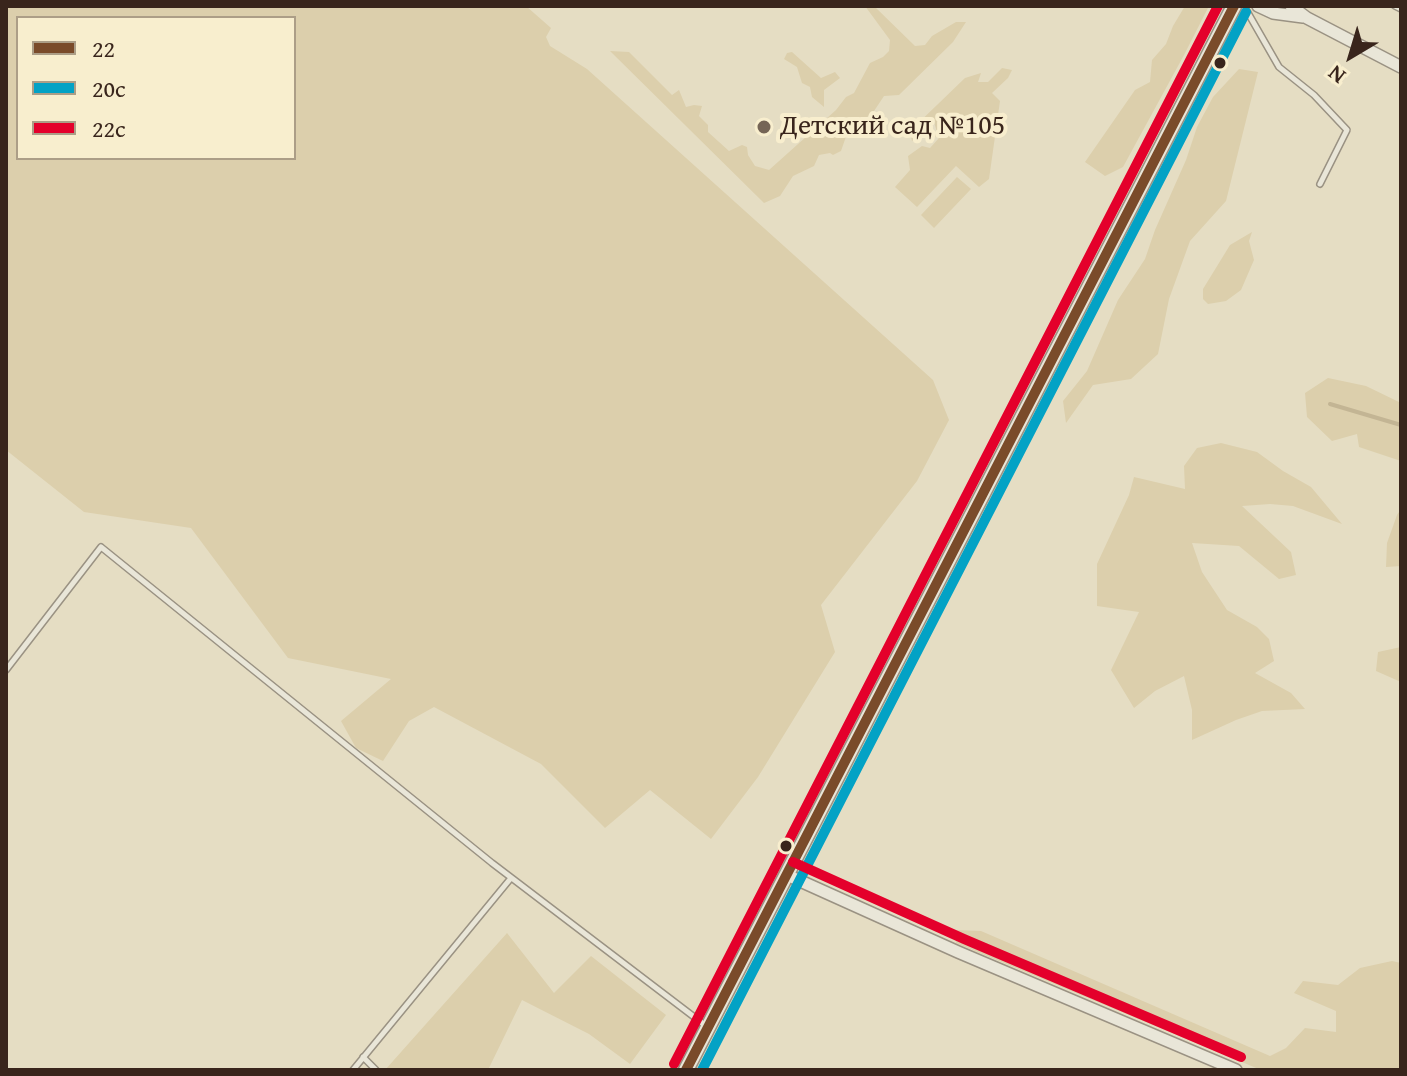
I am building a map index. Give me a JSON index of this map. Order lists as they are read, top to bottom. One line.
{"places":["Детский сад №105"],"lines":["transit line 22","transit line 22c","transit line 20с"],"legend":["22","20с","22c"],"north":"bottom left"}
